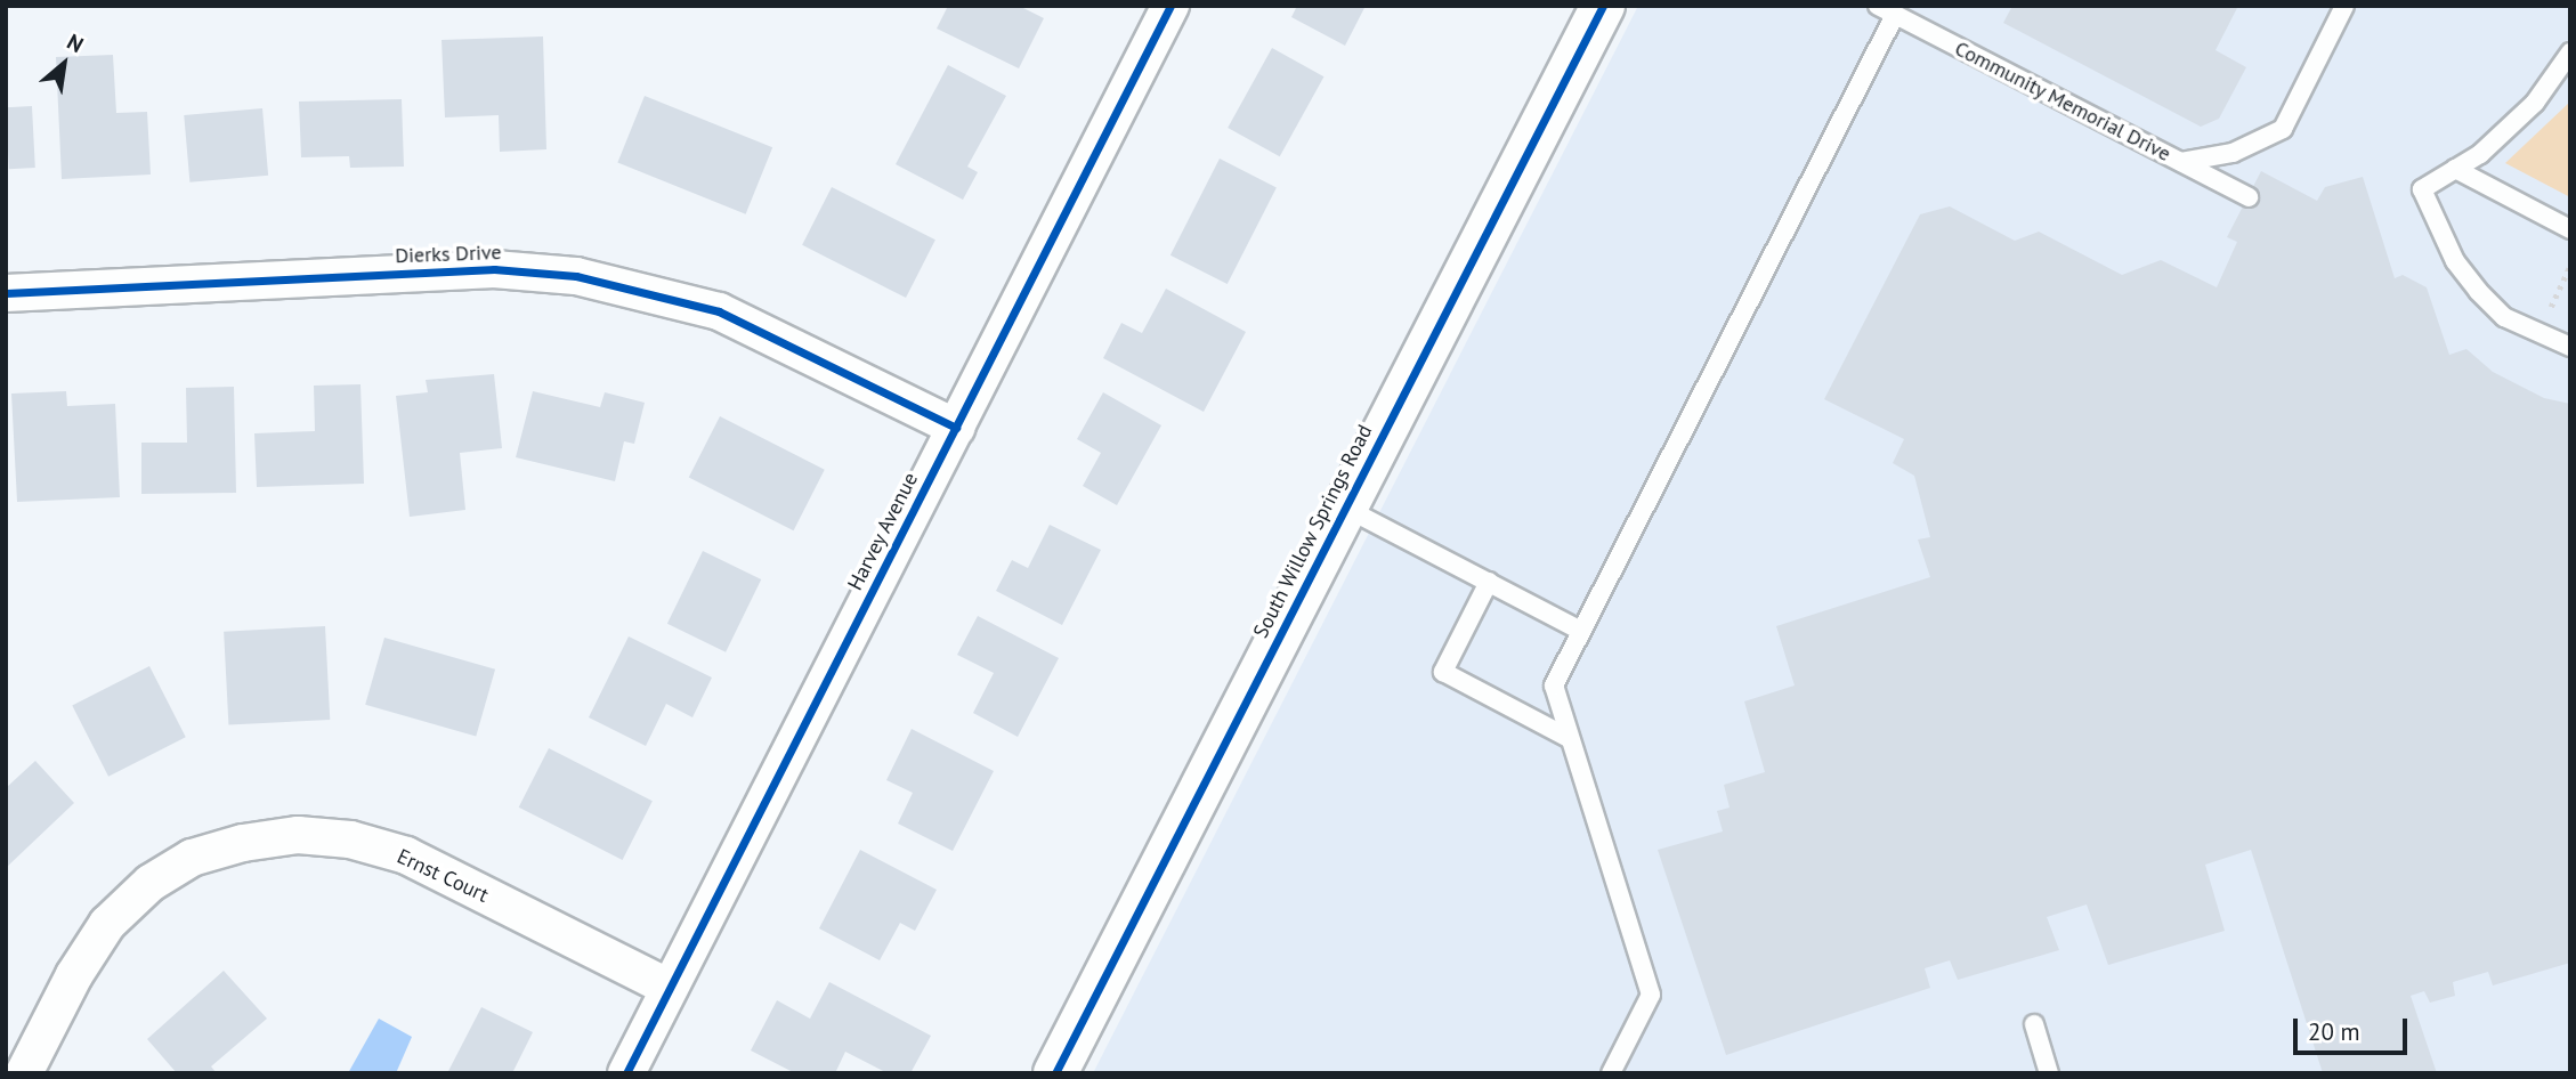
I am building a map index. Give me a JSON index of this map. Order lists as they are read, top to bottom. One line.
{"streets":{"street":["Dierks Drive","Harvey Avenue","South Willow Springs Road","Ernst Court"],"lane":["Community Memorial Drive"]},"crossings":[["Dierks Drive","Harvey Avenue"],["Harvey Avenue","Ernst Court"]],"scale_bar":"20 m","north":"top right"}
